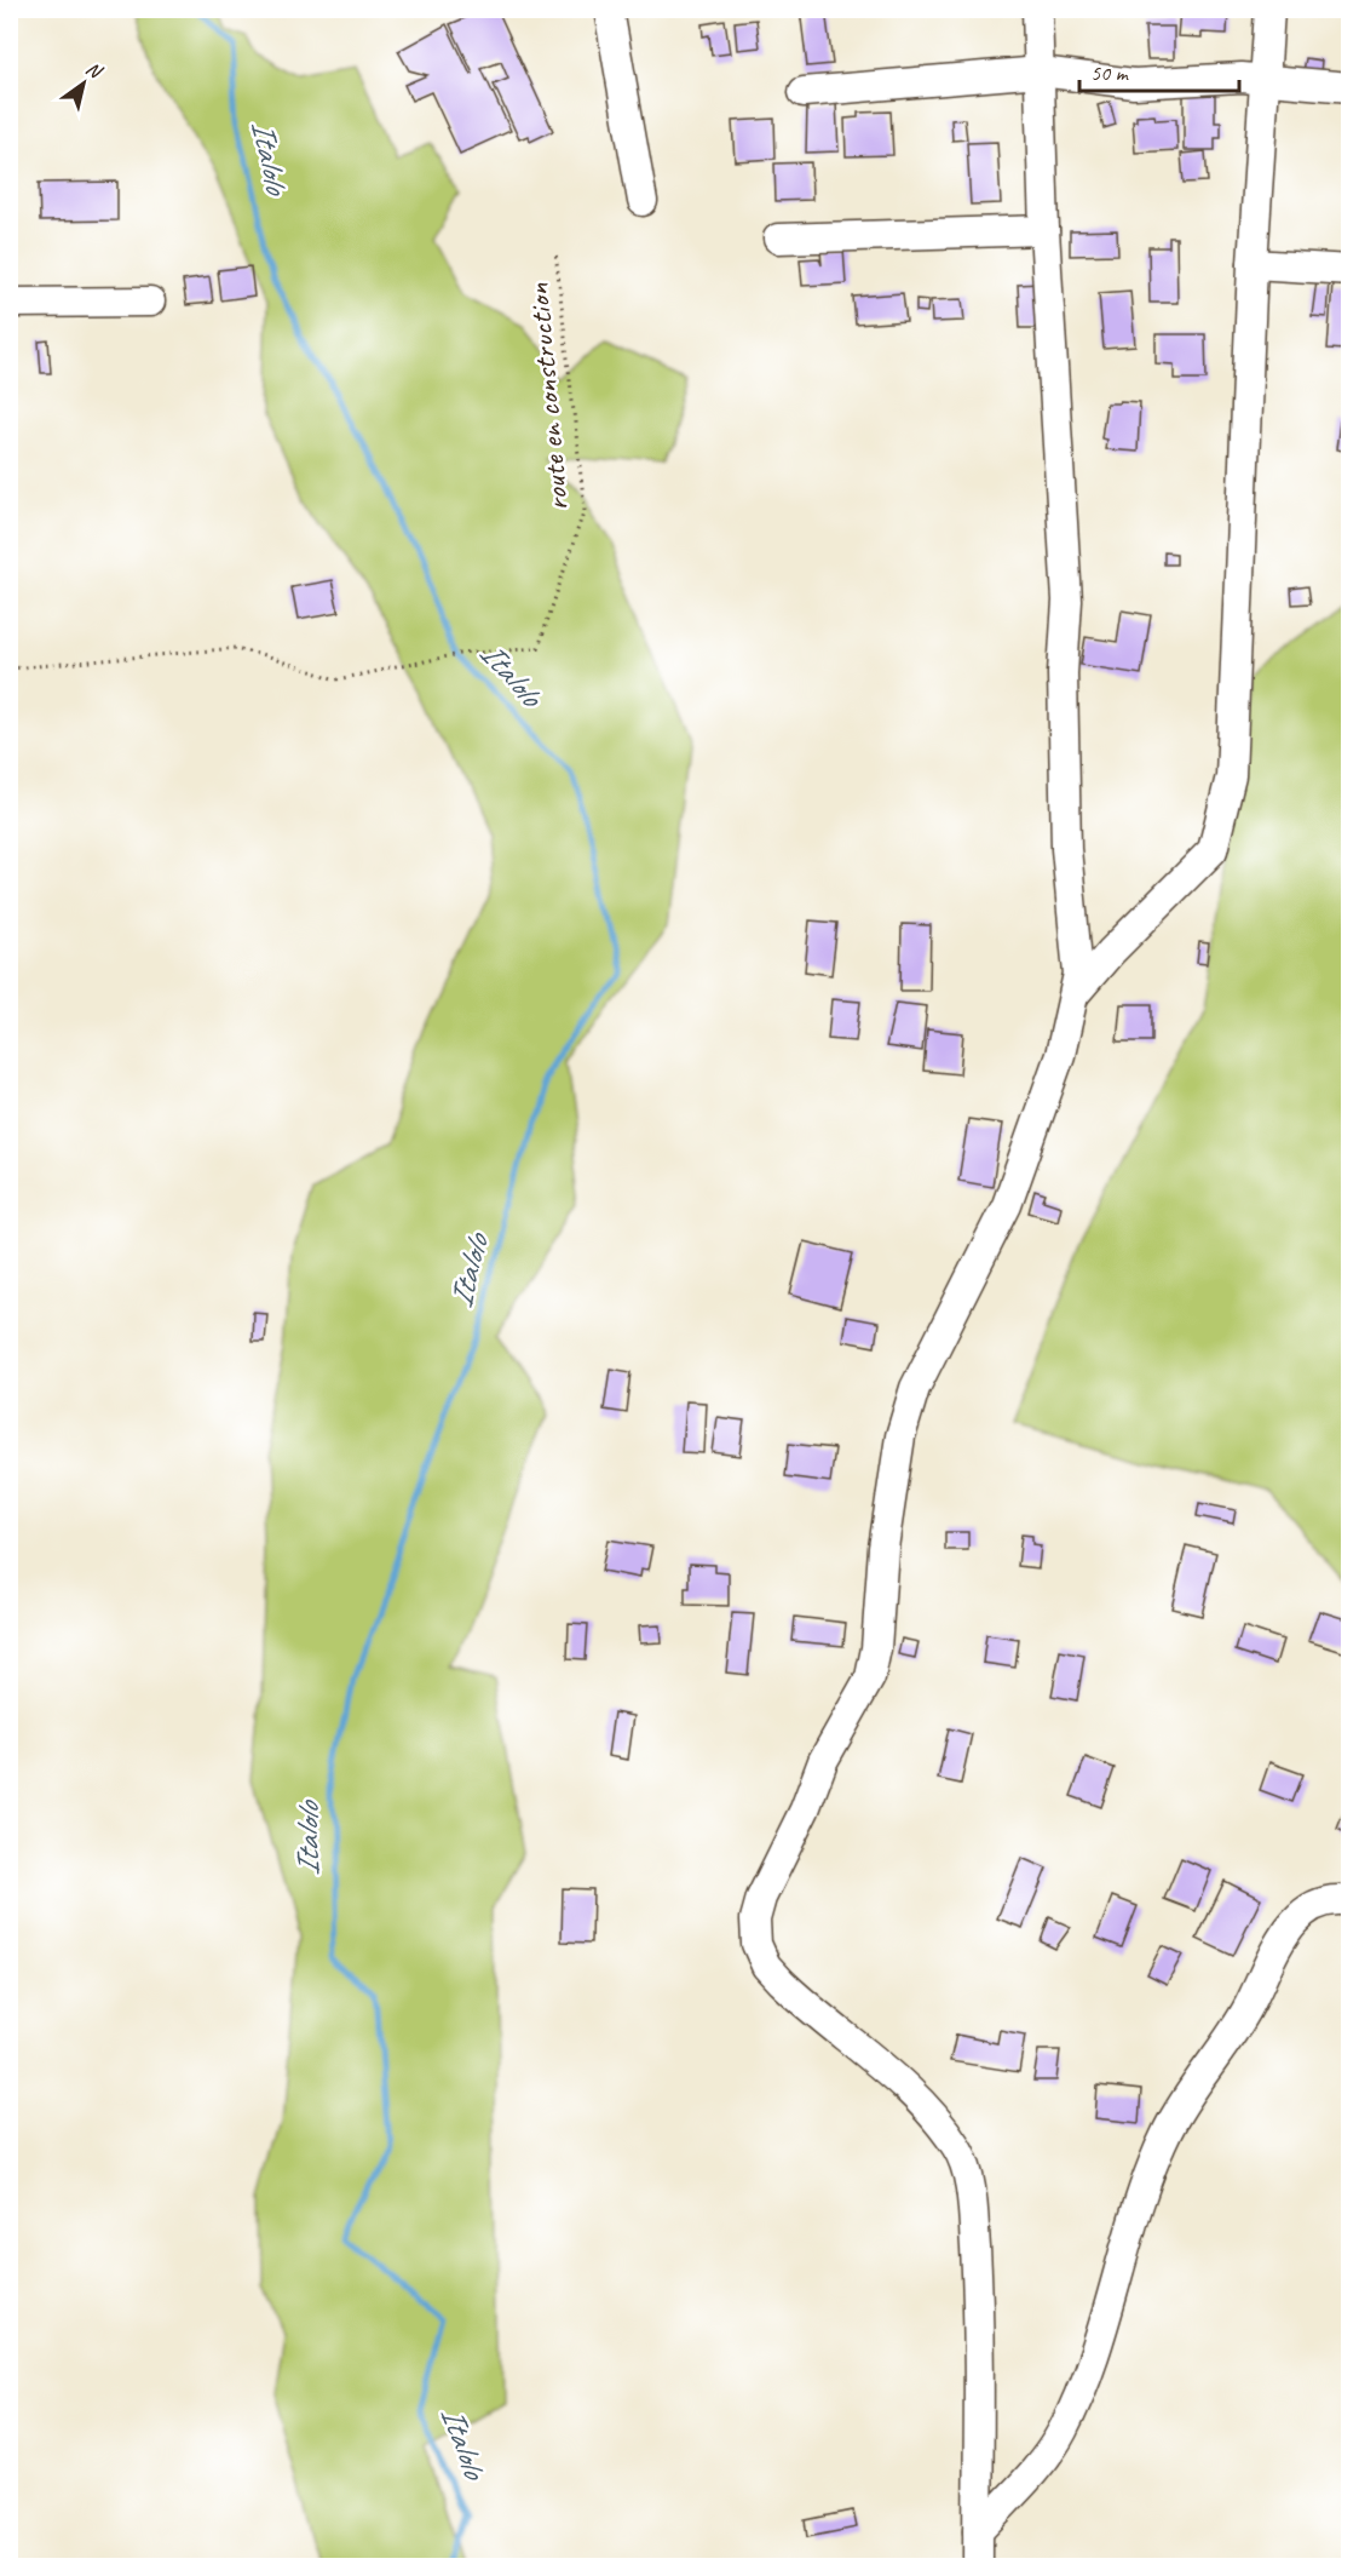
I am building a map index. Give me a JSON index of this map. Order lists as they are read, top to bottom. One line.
{"streets":{"path":["route en construction"]},"water":["Italolo"],"scale_bar":"50 m","north":"top right"}
